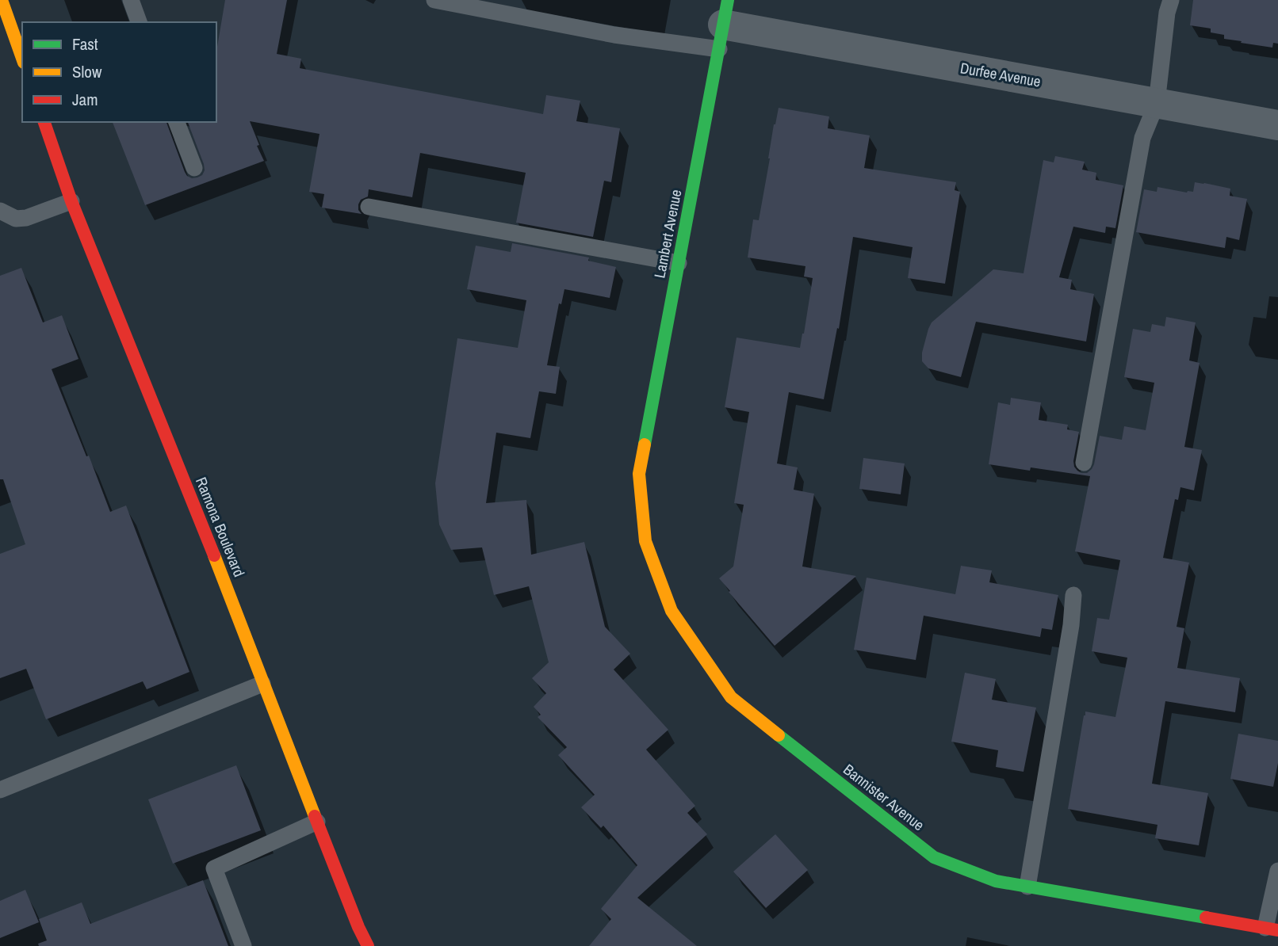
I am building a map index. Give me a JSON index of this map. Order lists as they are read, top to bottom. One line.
{"streets":{"street":["Durfee Avenue","Lambert Avenue","Ramona Boulevard","Bannister Avenue"]},"crossings":[["Durfee Avenue","Lambert Avenue"],["Lambert Avenue","Bannister Avenue"]],"legend":["Fast","Slow","Jam"]}
